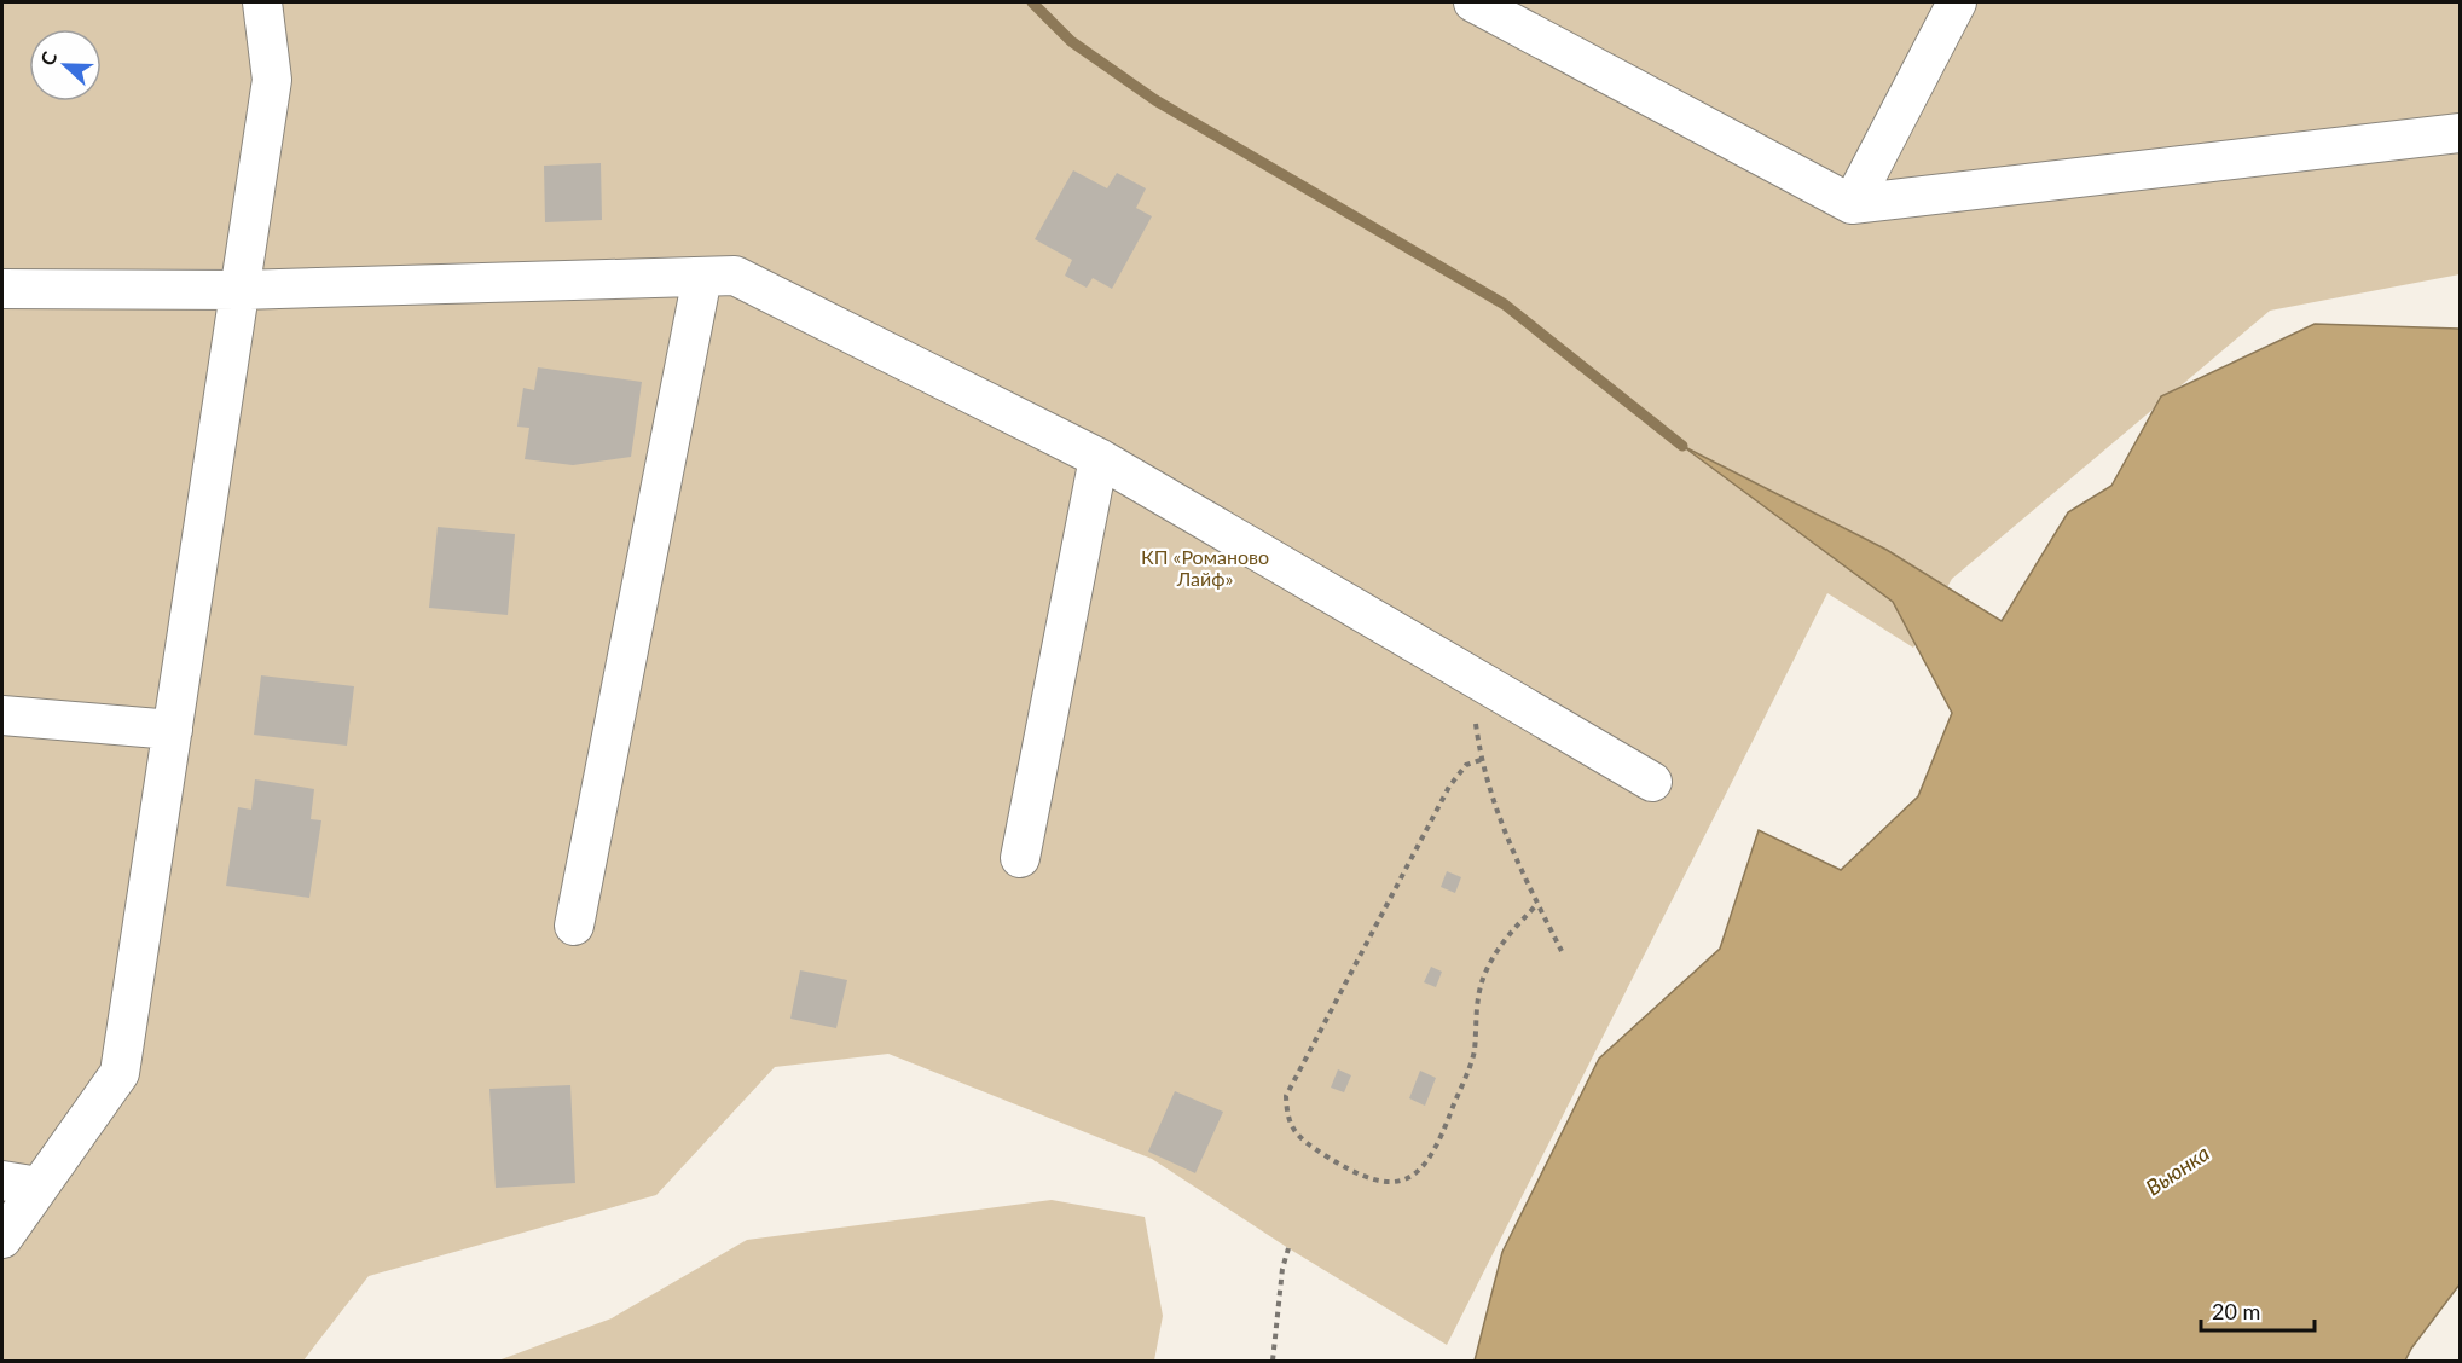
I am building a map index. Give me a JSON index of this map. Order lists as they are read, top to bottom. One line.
{"water":["Вьюнка"],"parks":["КП «Романово Лайф»"],"scale_bar":"20 m","north":"left"}
